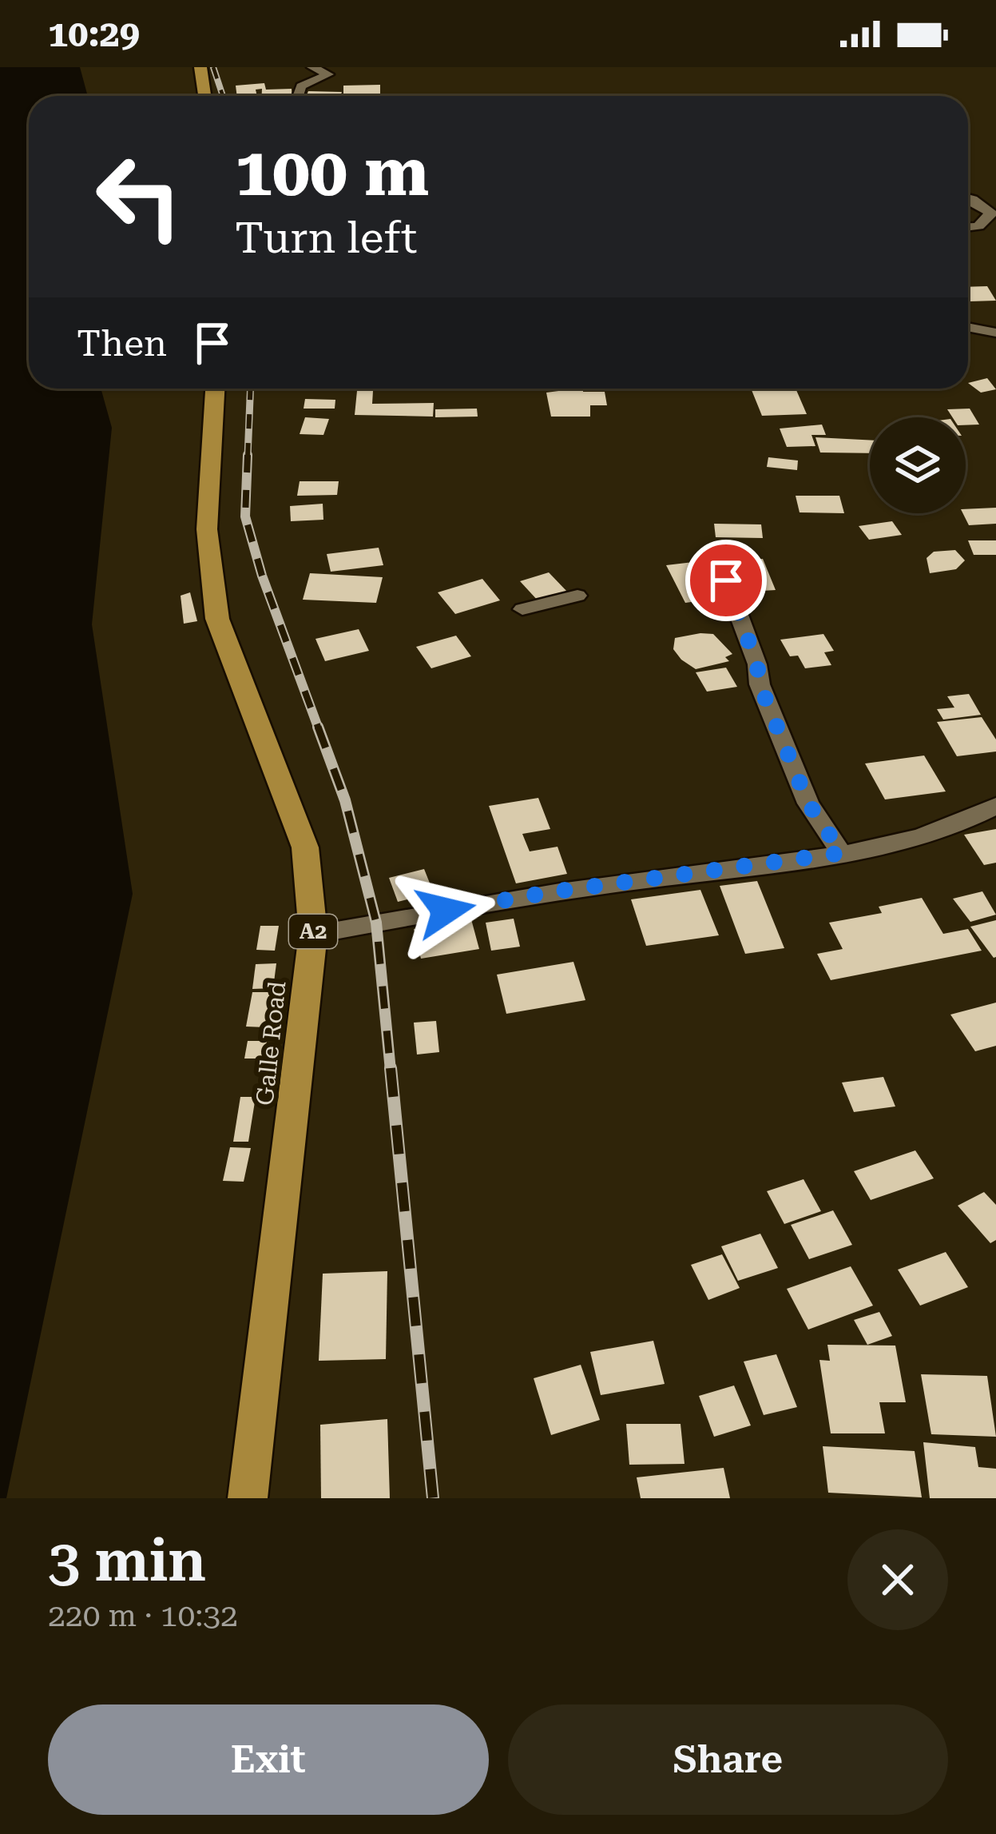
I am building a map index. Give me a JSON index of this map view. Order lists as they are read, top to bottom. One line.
{"streets":{"highway":["A2","Galle Road"]},"page":{"status":"10:29","turn":["100 m","Turn left"],"then":"Then","heading":["3 min","220 m · 10:32"],"buttons":["Exit","Share"]}}
